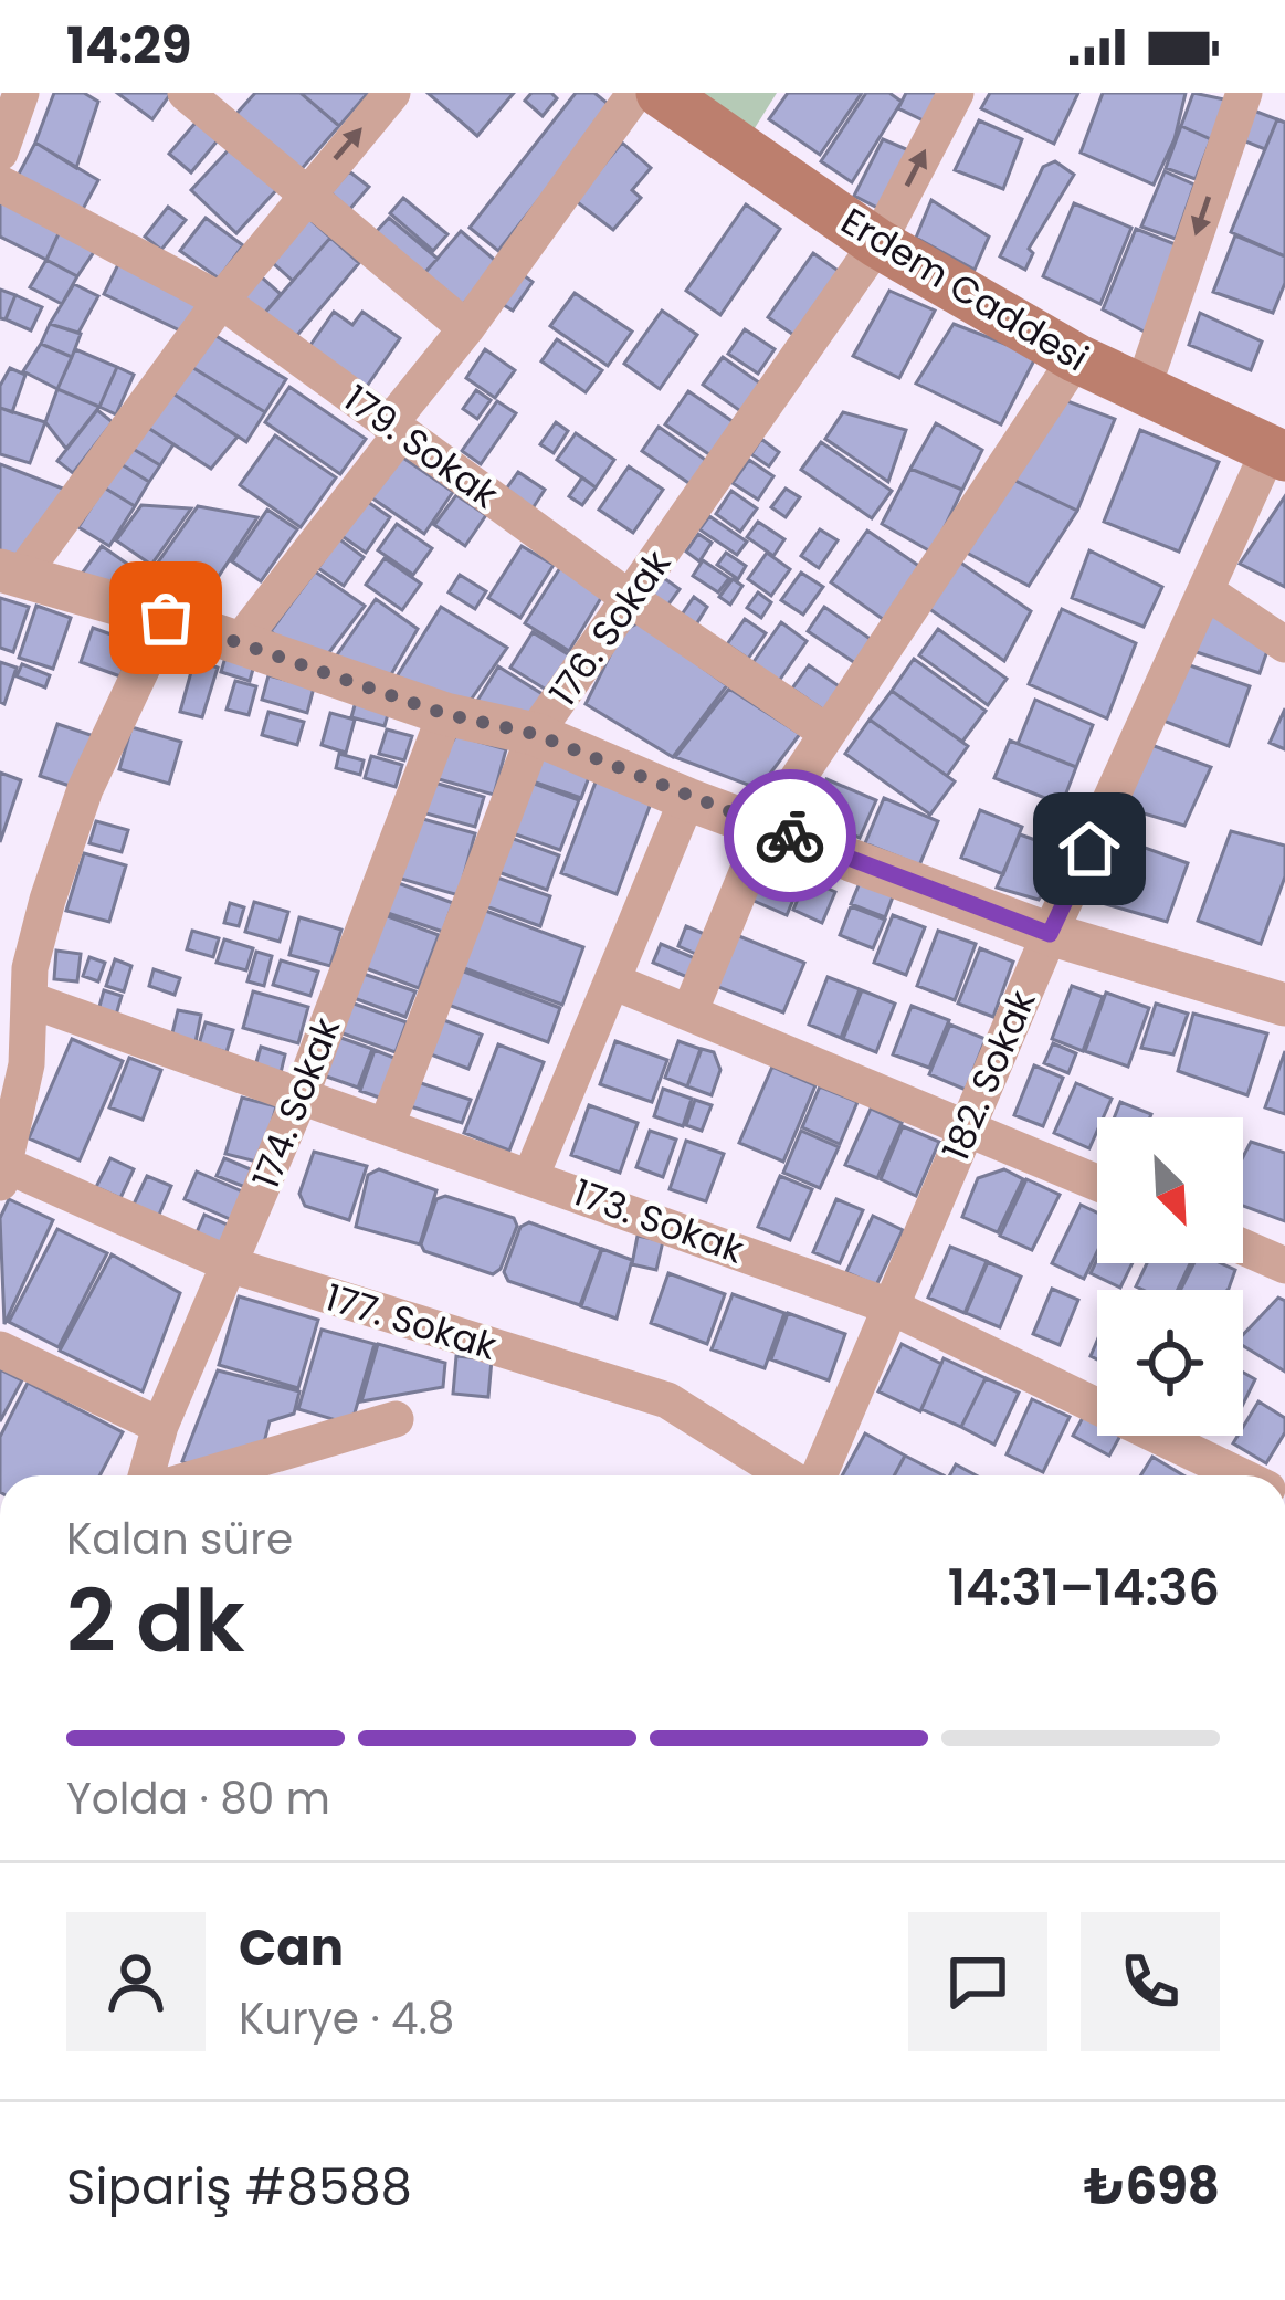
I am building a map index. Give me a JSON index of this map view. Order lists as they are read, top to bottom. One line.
{"streets":{"main road":["Erdem Caddesi"],"street":["179. Sokak","176. Sokak","182. Sokak","174. Sokak","173. Sokak","177. Sokak"]},"crossings":[["Erdem Caddesi","176. Sokak"],["Erdem Caddesi","182. Sokak"],["179. Sokak","176. Sokak"],["176. Sokak","173. Sokak"],["182. Sokak","173. Sokak"],["174. Sokak","173. Sokak"],["174. Sokak","177. Sokak"]],"north":"bottom right","page":{"status":"14:29","heading":["2 dk","Kalan süre","14:31–14:36"],"panel":["Can","Kurye · 4.8","Sipariş #8588","₺698"],"bar":"Yolda · 80 m"}}
